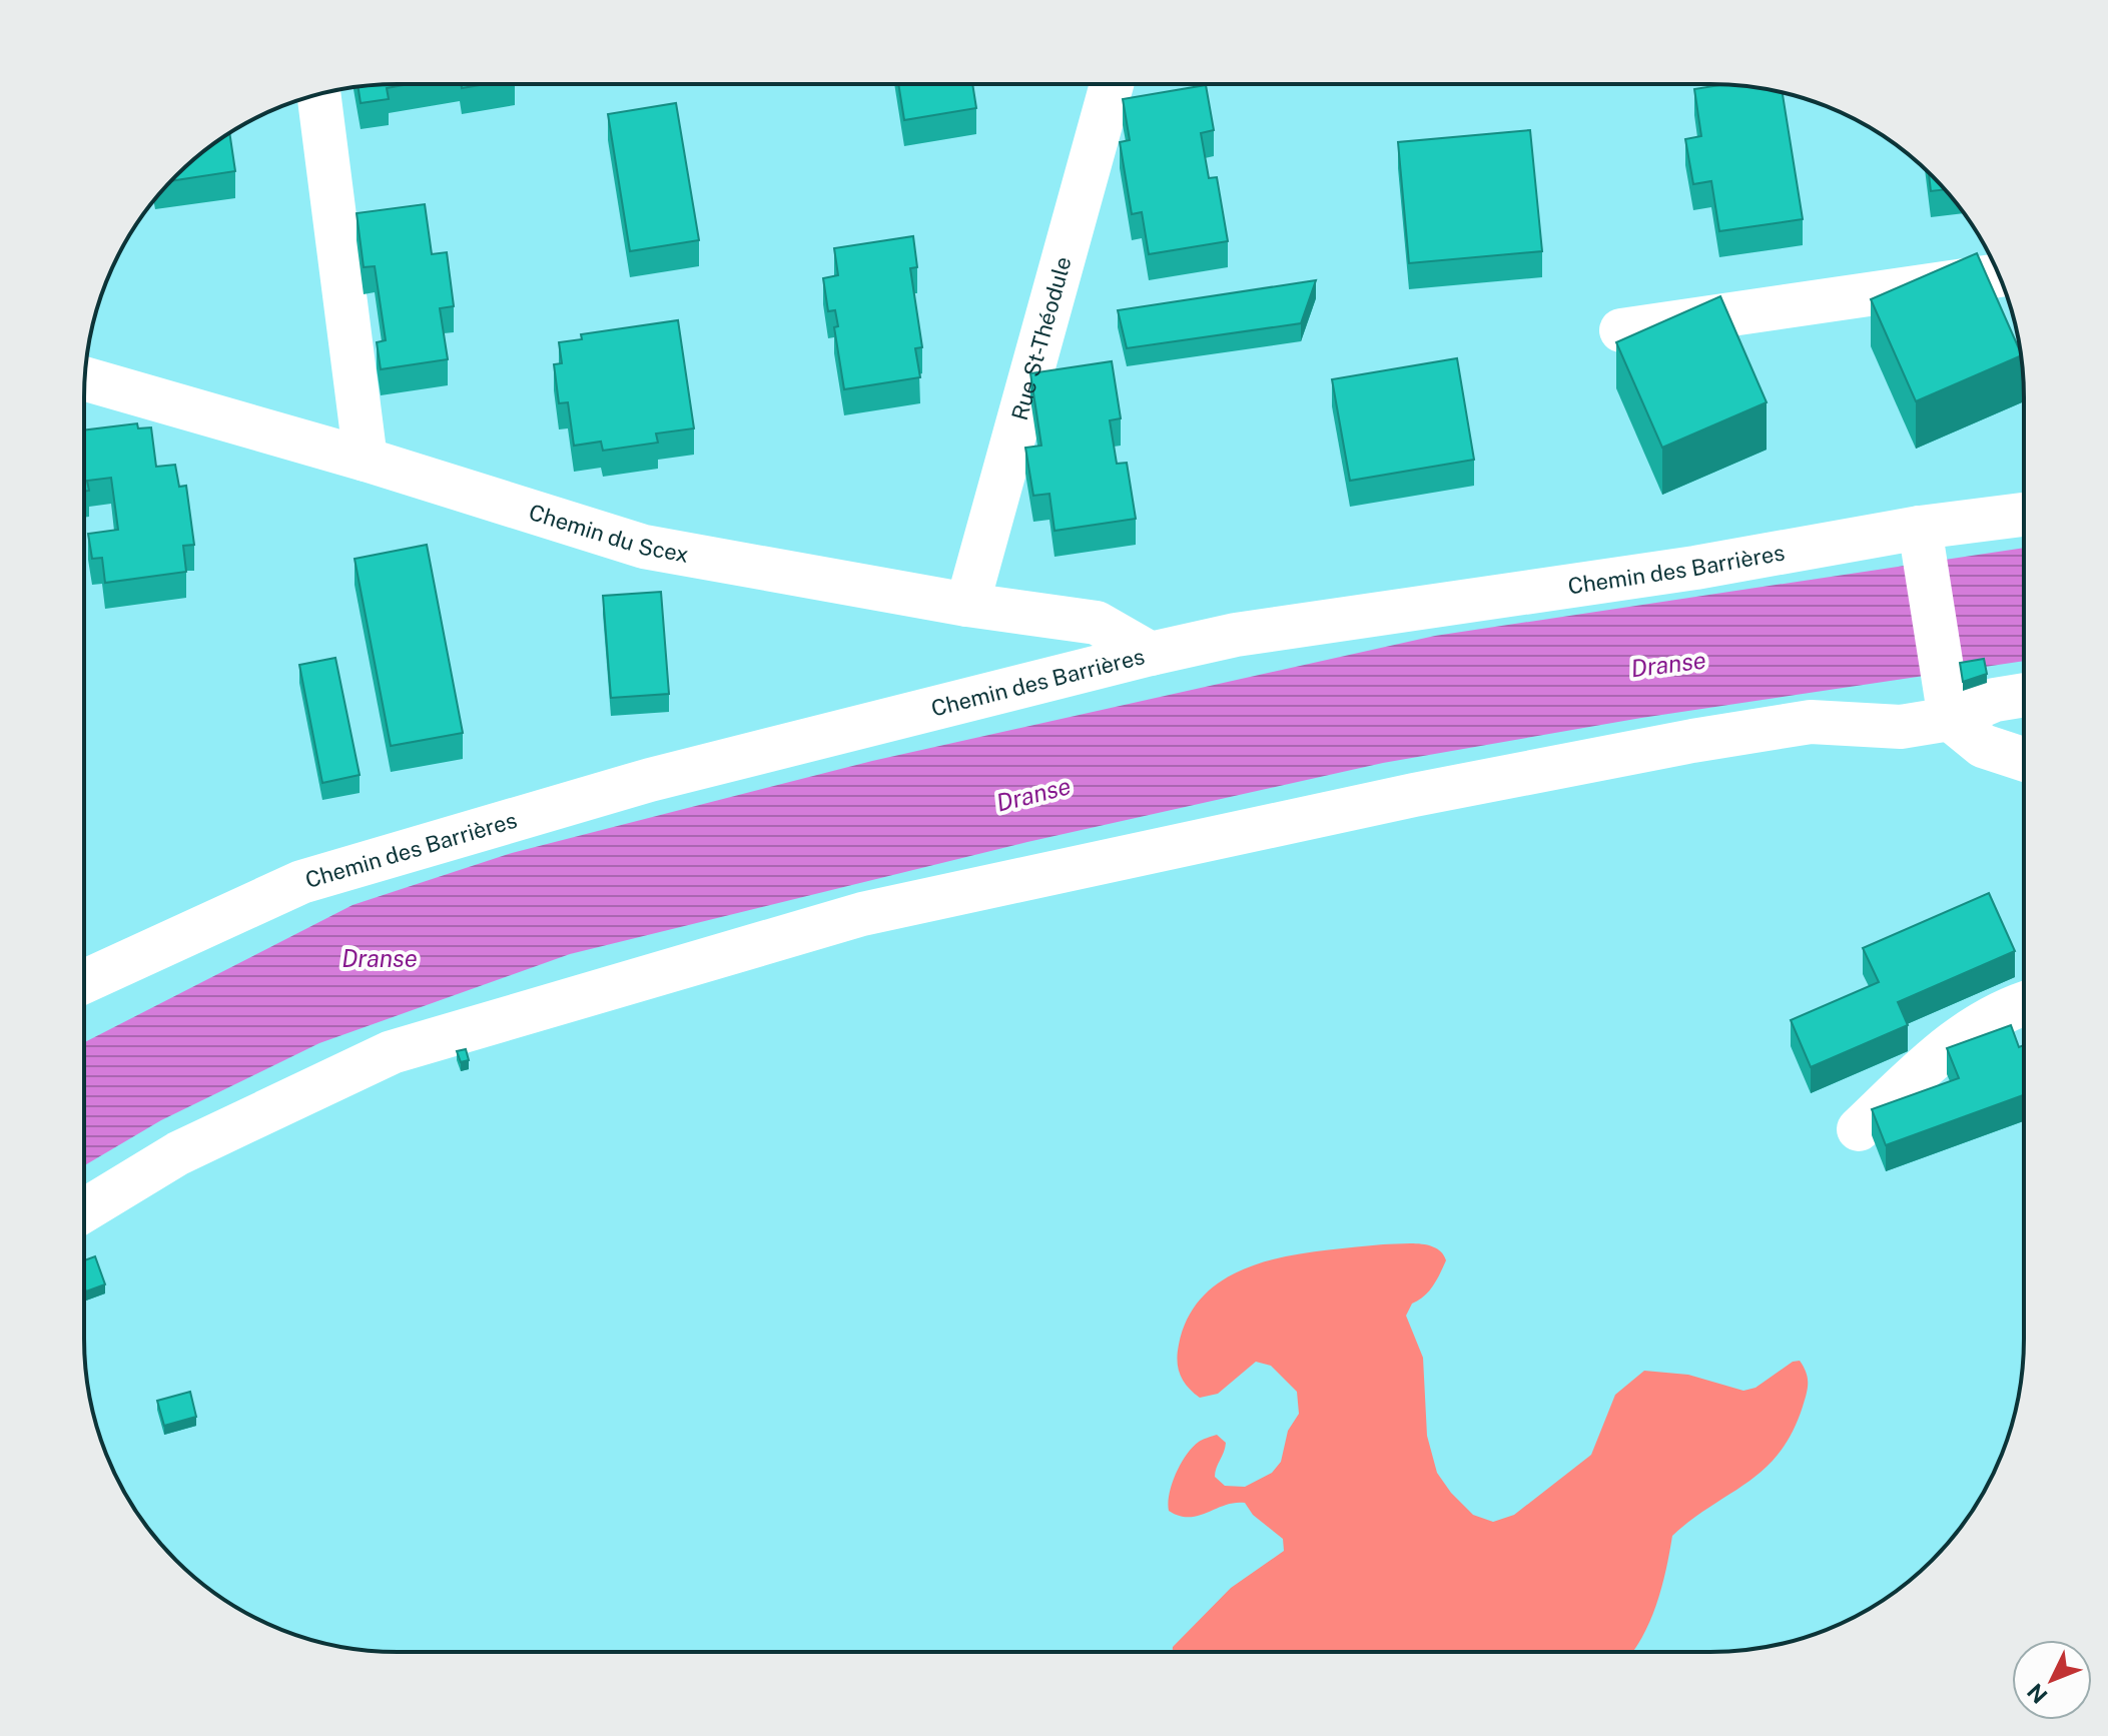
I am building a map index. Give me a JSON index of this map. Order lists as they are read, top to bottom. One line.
{"streets":{"street":["Rue St-Théodule","Chemin du Scex","Chemin des Barrières"]},"crossings":[["Rue St-Théodule","Chemin du Scex"],["Chemin du Scex","Chemin des Barrières"]],"water":["Dranse"],"north":"bottom left"}
